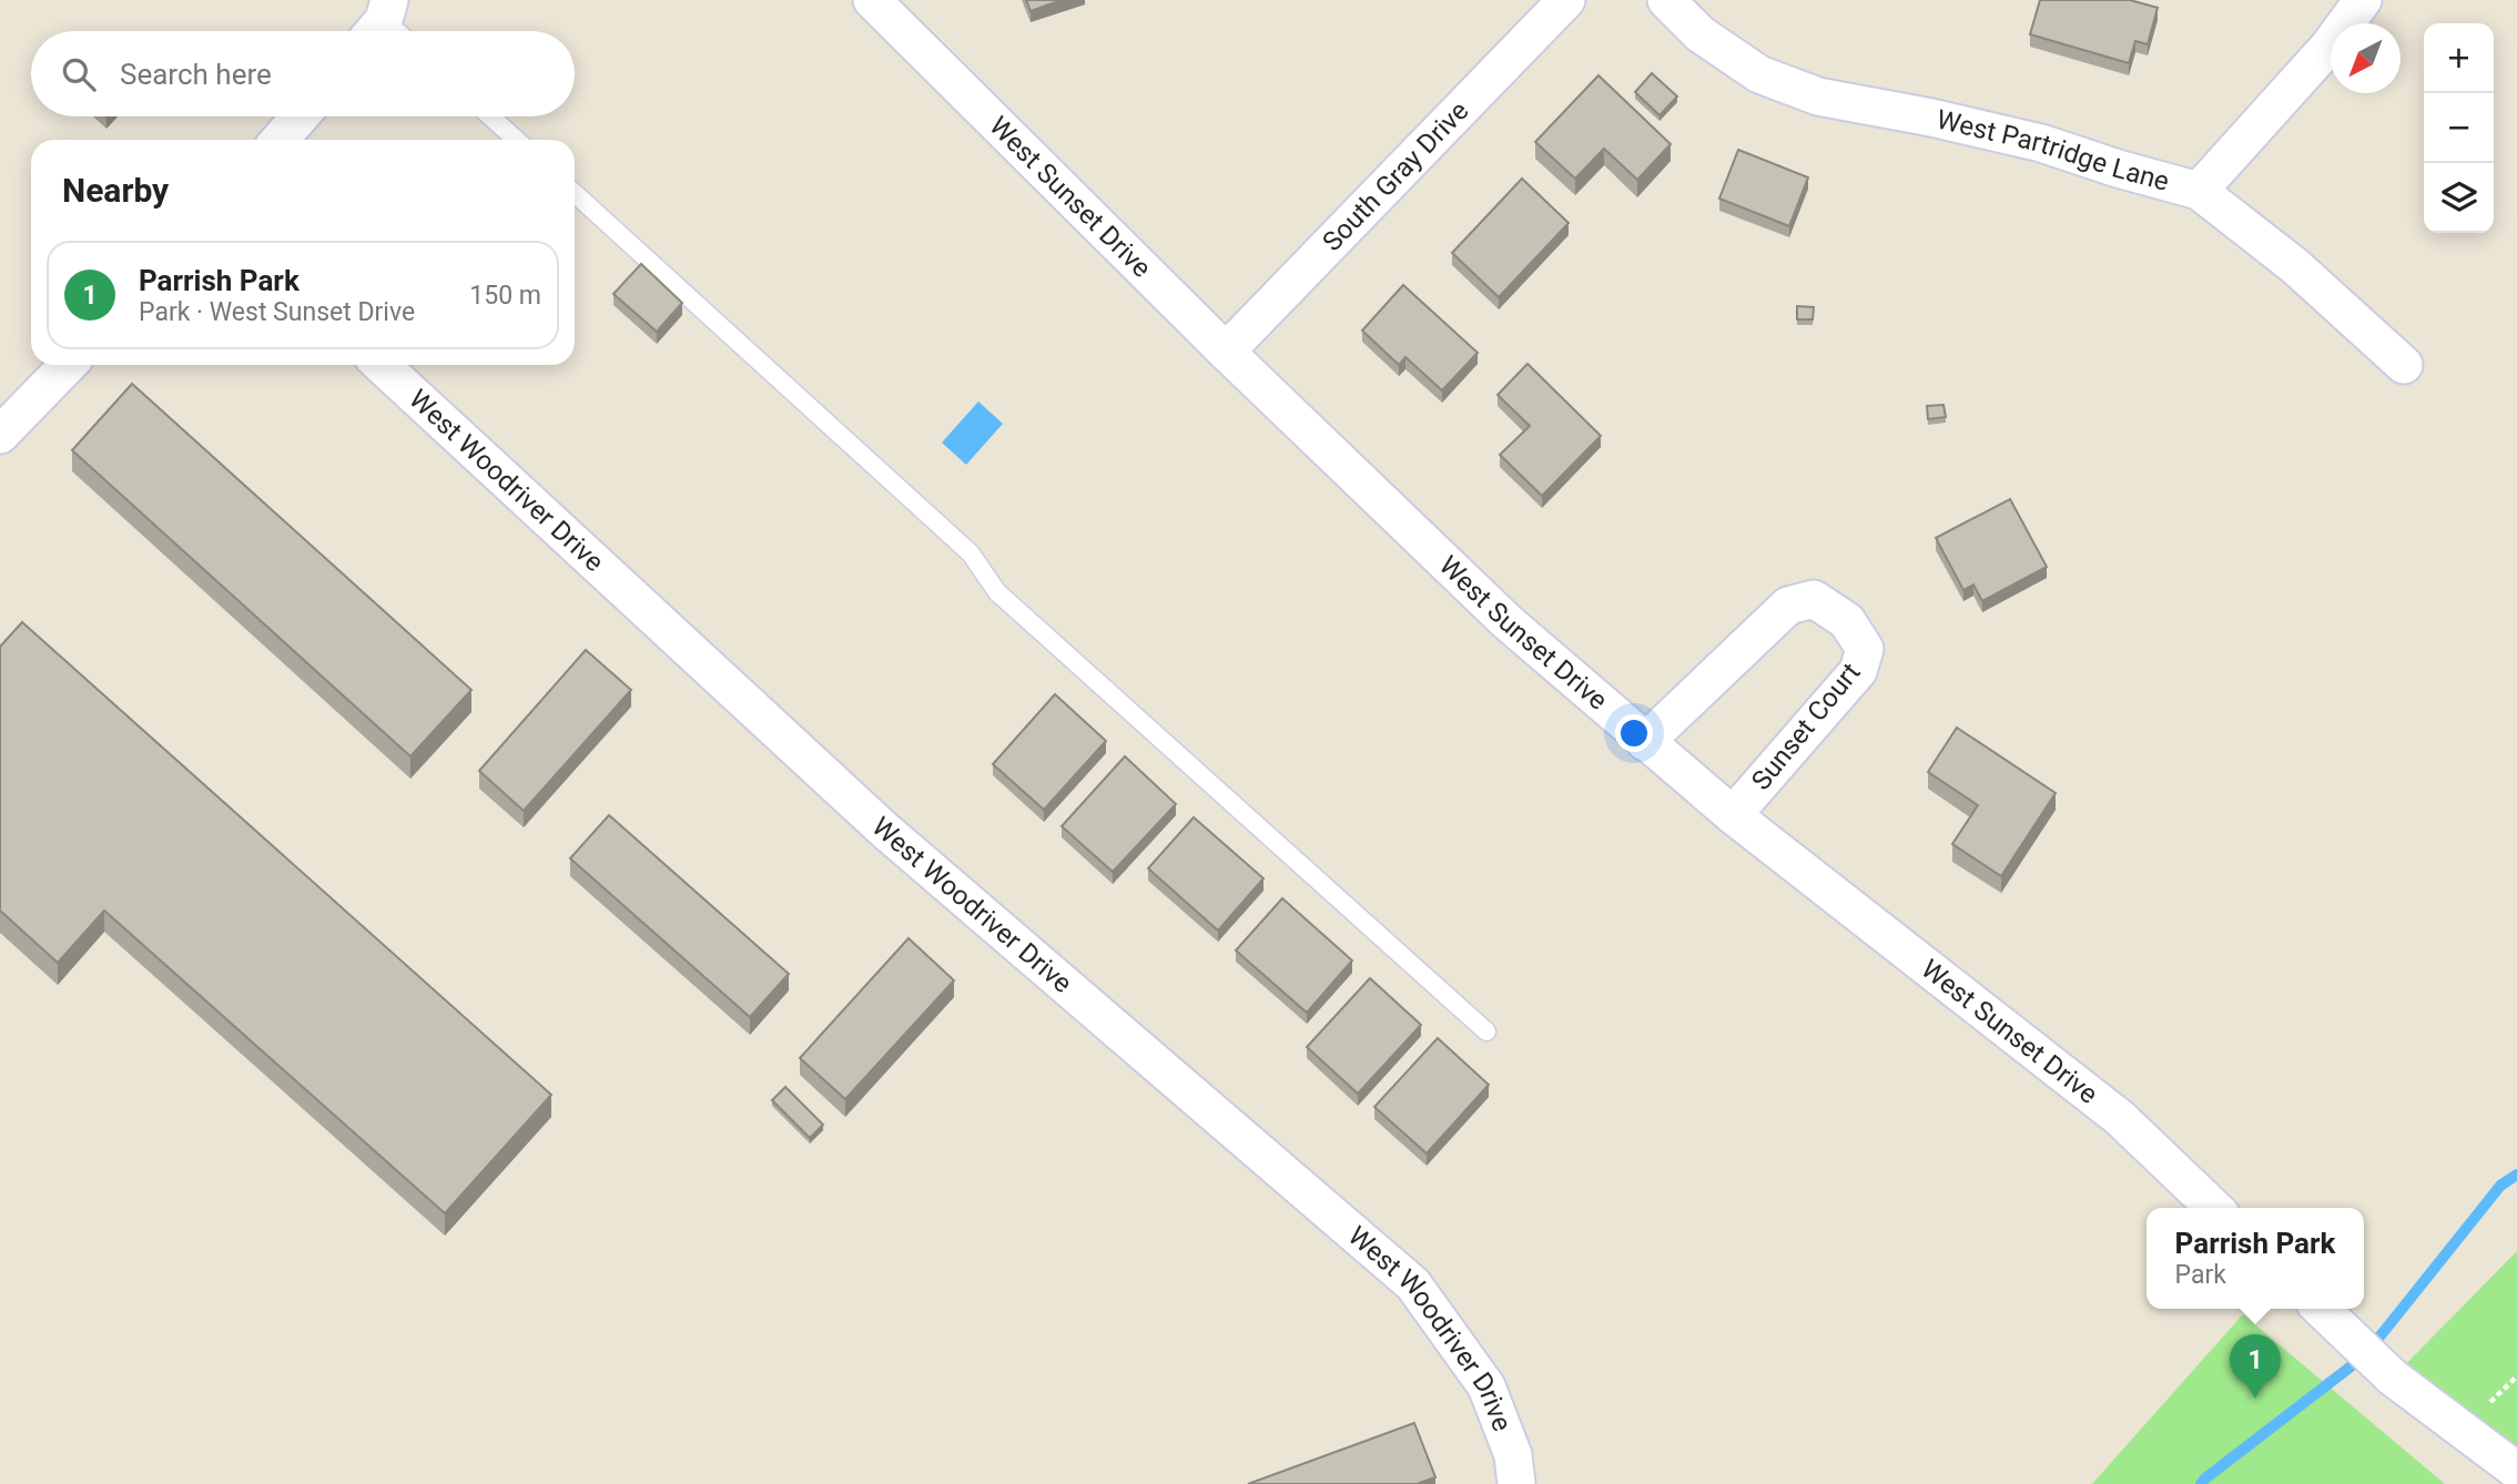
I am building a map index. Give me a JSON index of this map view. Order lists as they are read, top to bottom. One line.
{"streets":{"street":["West Partridge Lane","South Gray Drive","West Sunset Drive","West Woodriver Drive","Sunset Court"]},"crossings":[["South Gray Drive","West Sunset Drive"],["West Sunset Drive","Sunset Court"]],"north":"bottom left","page":{"map_buttons":["+","−"],"search":"Search here","heading":"Nearby","list":[{"mark":"1","name":"Parrish Park","note":"Park · West Sunset Drive","value":"150 m"}],"popup":["Parrish Park","Park"],"pins":"1"}}
